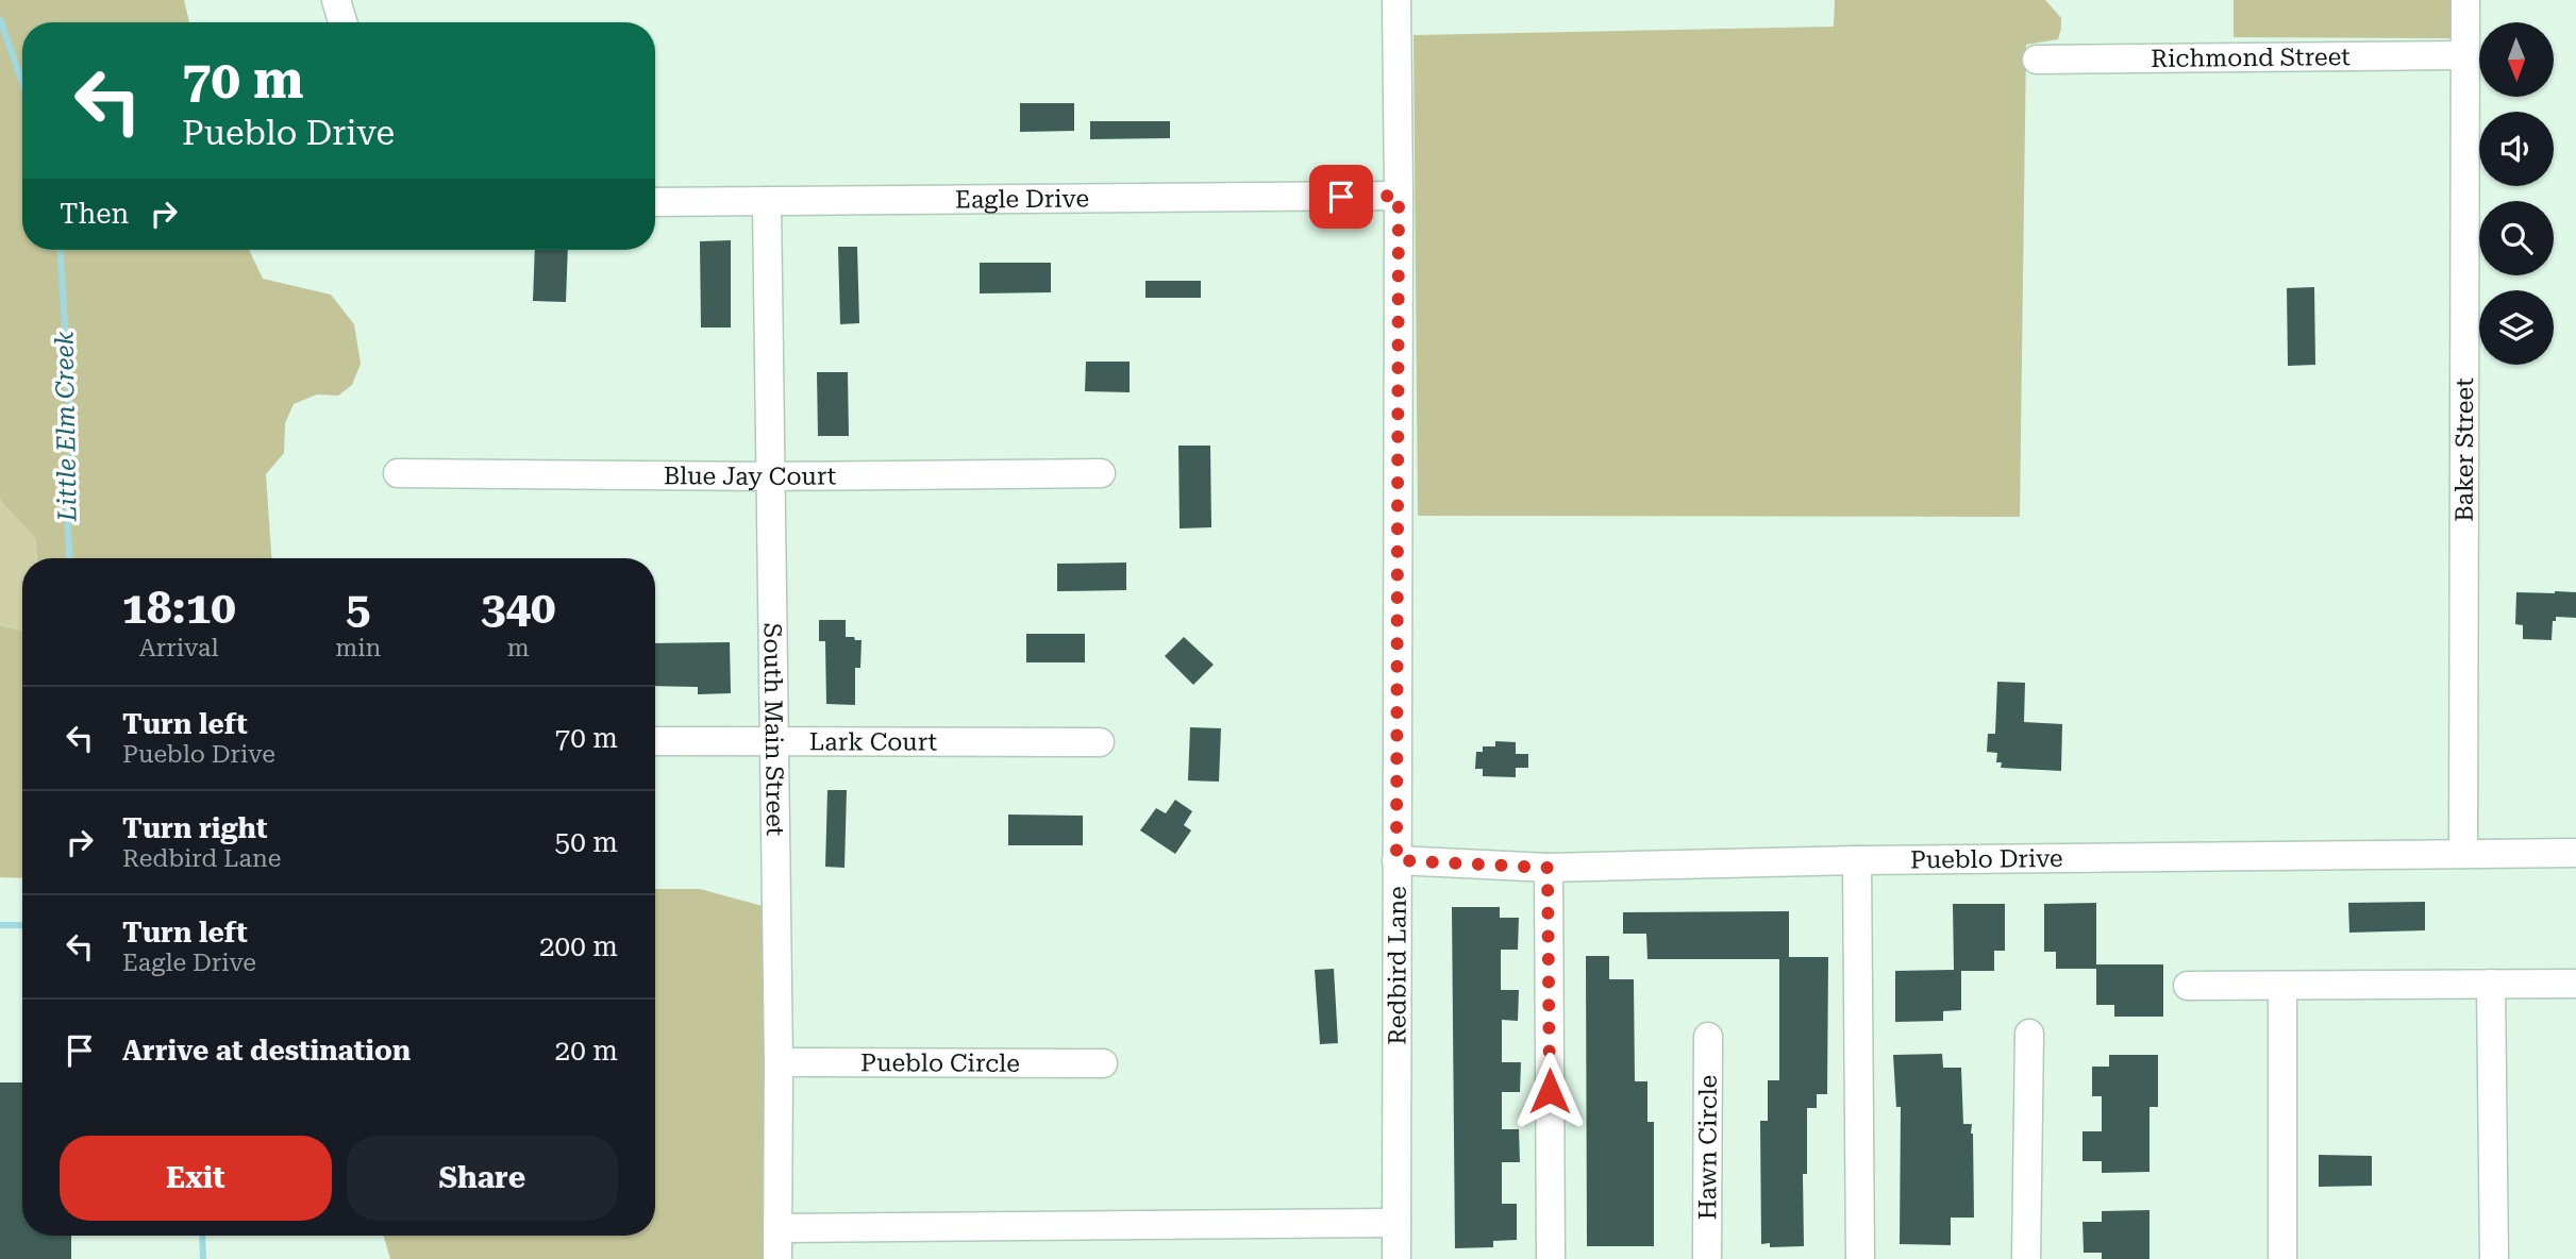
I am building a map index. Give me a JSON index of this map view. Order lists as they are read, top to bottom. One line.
{"streets":{"street":["Richmond Street","Eagle Drive","Baker Street","Blue Jay Court","South Main Street","Lark Court","Pueblo Drive","Redbird Lane","Pueblo Circle","Hawn Circle"]},"crossings":[["Richmond Street","Baker Street"],["Eagle Drive","South Main Street"],["Eagle Drive","Redbird Lane"],["Baker Street","Pueblo Drive"],["Blue Jay Court","South Main Street"],["South Main Street","Lark Court"],["South Main Street","Pueblo Circle"],["Pueblo Drive","Redbird Lane"]],"water":["Little Elm Creek"],"north":"bottom","page":{"turn":["70 m","Pueblo Drive"],"then":"Then","eta":["18:10","Arrival","5","min","340","m"],"list":[{"name":"Turn left","note":"Pueblo Drive","value":"70 m"},{"name":"Turn right","note":"Redbird Lane","value":"50 m"},{"name":"Turn left","note":"Eagle Drive","value":"200 m"},{"name":"Arrive at destination","value":"20 m"}],"buttons":["Exit","Share"]}}
